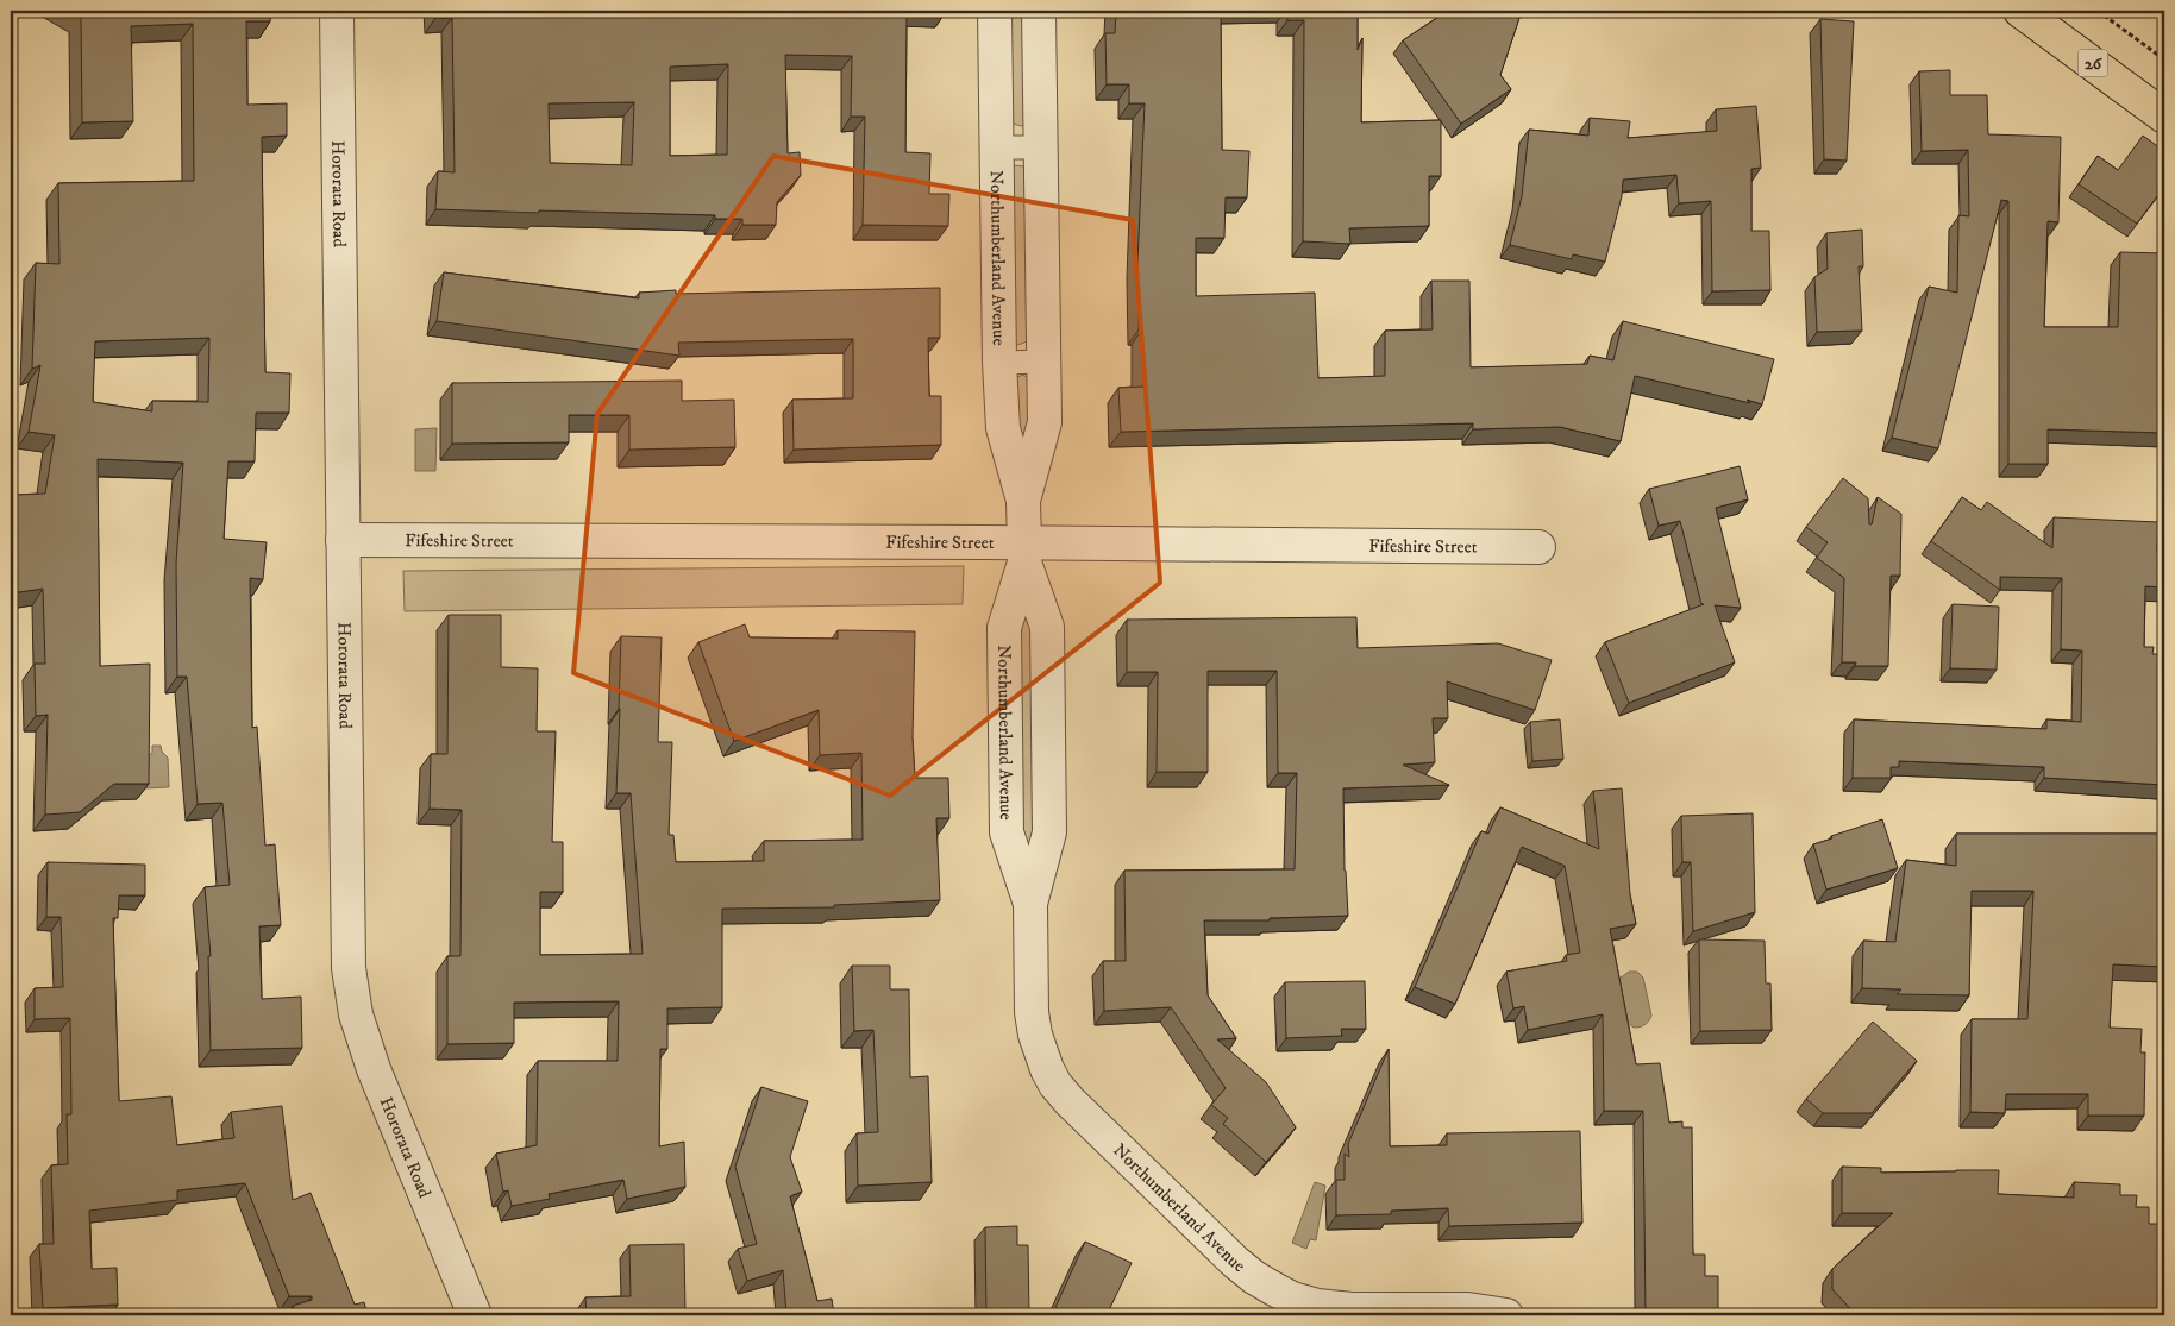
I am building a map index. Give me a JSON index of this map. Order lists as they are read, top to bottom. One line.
{"streets":{"main road":["26"],"street":["Hororata Road","Northumberland Avenue","Fifeshire Street"]},"crossings":[["Hororata Road","Fifeshire Street"],["Northumberland Avenue","Fifeshire Street"]]}
